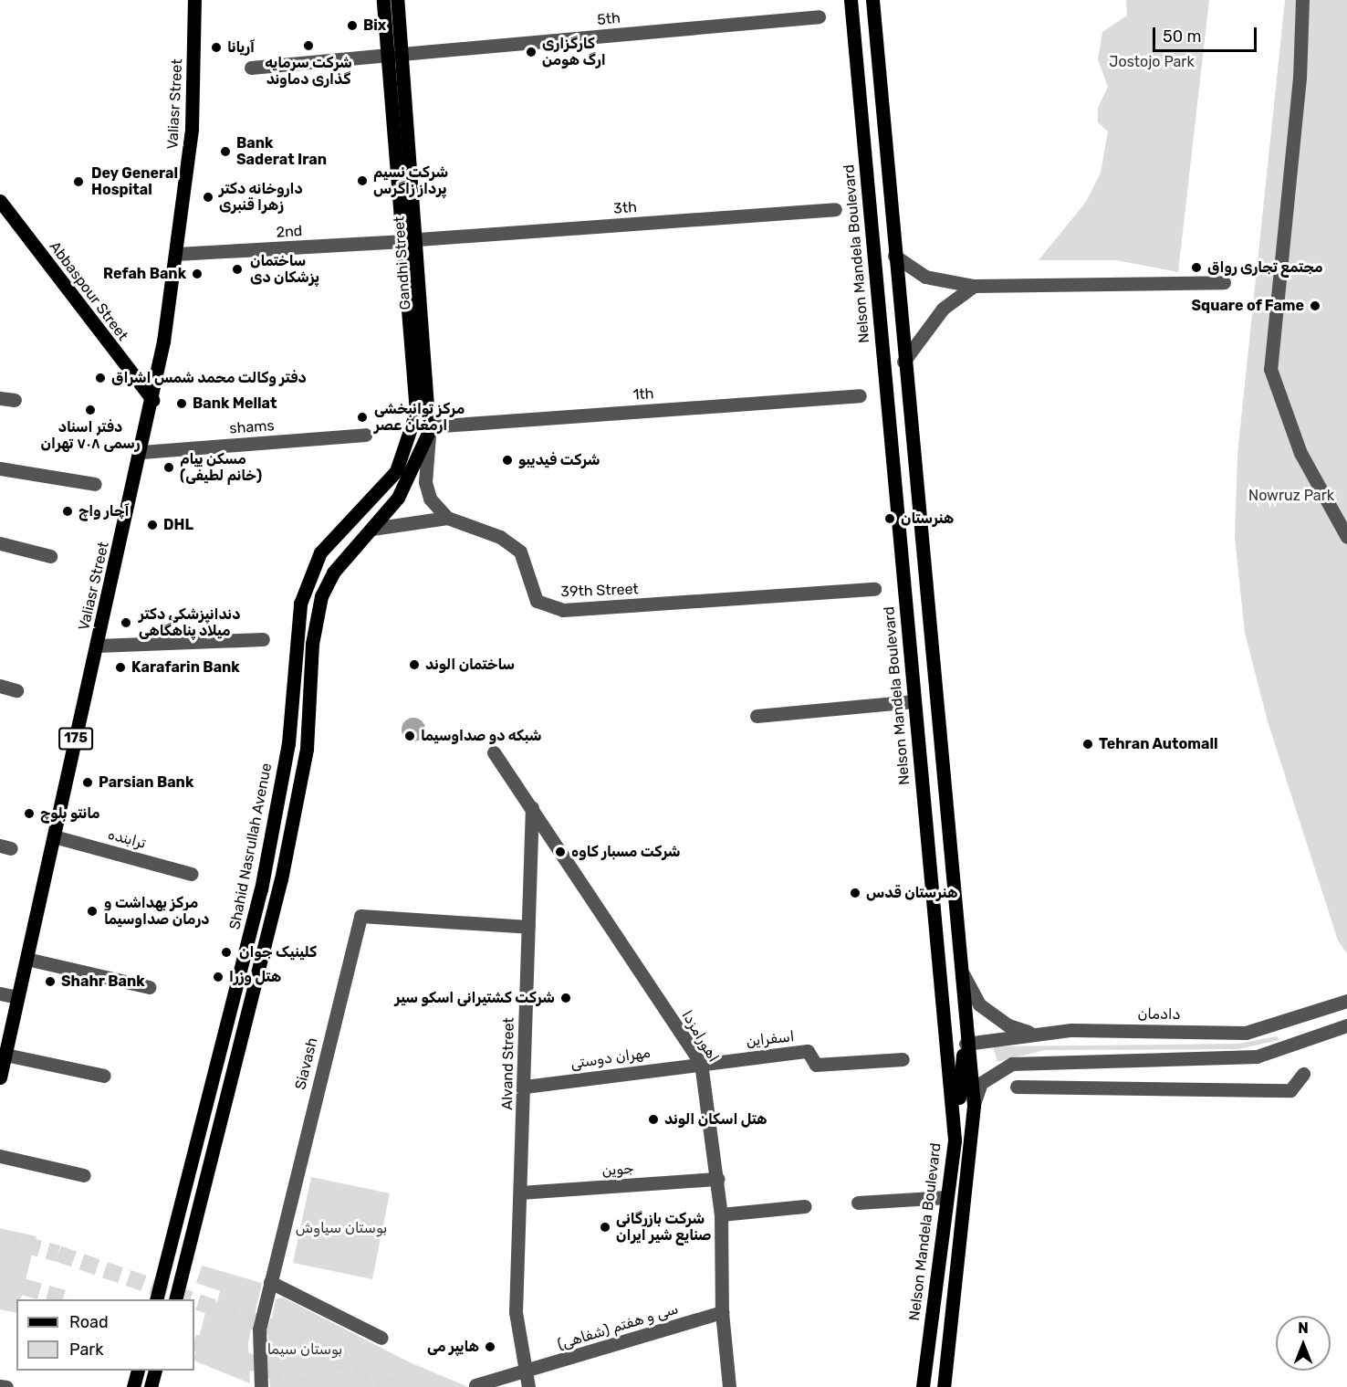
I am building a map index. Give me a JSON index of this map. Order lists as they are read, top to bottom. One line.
{"streets":{"main road":["Valiasr Street","Nelson Mandela Boulevard","Gandhi Street","Abbaspour Street","175","Shahid Nasrullah Avenue"],"street":["5th","3th","2nd","1th","shams","39th Street","ترابنده","دادمان","اهورامزدا","اسفراین","مهران دوستی","Siavash","Alvand Street","جوین","سی و هفتم (شفاهی)"]},"crossings":[["5th","Gandhi Street"],["Valiasr Street","2nd"],["Valiasr Street","Abbaspour Street"],["Valiasr Street","shams"],["Valiasr Street","ترابنده"],["3th","2nd"],["3th","Gandhi Street"],["2nd","Gandhi Street"],["Gandhi Street","1th"],["Gandhi Street","Shahid Nasrullah Avenue"],["اهورامزدا","اسفراین"],["اهورامزدا","مهران دوستی"],["اهورامزدا","Alvand Street"],["اهورامزدا","جوین"],["اهورامزدا","سی و هفتم (شفاهی)"],["اسفراین","مهران دوستی"],["مهران دوستی","Alvand Street"],["Siavash","Alvand Street"],["Alvand Street","جوین"],["Alvand Street","سی و هفتم (شفاهی)"]],"parks":["Jostojo Park","Nowruz Park","بوستان سیاوش","بوستان سیما"],"places":["Bix","شركت سرمايه گذاری دماوند","آریانا","کارگزاری ارگ هومن","Bank Saderat Iran","شرکت نسیم پرداز زاگرس","Dey General Hospital","داروخانه دکتر زهرا قنبری","مجتمع تجاری رواق","ساختمان پزشکان دی","Refah Bank","Square of Fame","دفتر وکالت محمد شمس اشراق","Bank Mellat","دفتر اسناد رسمی ۷۰۸ تهران","مرکز توانبخشی ارمغان عصر","شرکت فیدیبو","مسکن پیام (خانم لطیفی)","آچار واچ","هنرستان","DHL","دندانپزشکی دکتر میلاد پناهگاهی","ساختمان الوند","Karafarin Bank","شبکه دو صداوسیما","Tehran Automall","Parsian Bank","مانتو بلوچ","شرکت مسبار کاوه","هنرستان قدس","مرکز بهداشت و درمان صداوسیما","کلینیک جوان","هتل وزرا","Shahr Bank","شرکت کشتیرانی اسکو سیر","هتل اسکان الوند","شرکت بازرگانی صنایع شیر ایران","هایپر می"],"legend":["Road","Park"],"scale_bar":"50 m","north":"top"}
